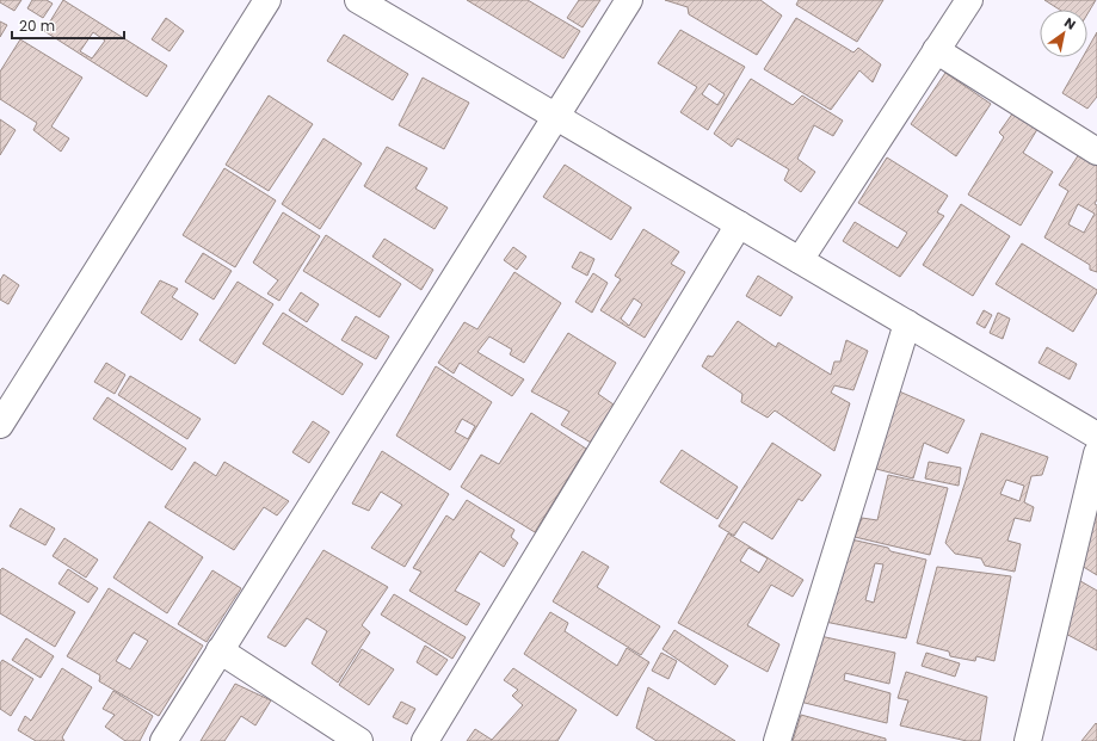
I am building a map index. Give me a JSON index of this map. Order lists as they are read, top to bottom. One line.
{"scale_bar":"20 m","north":"top right"}
